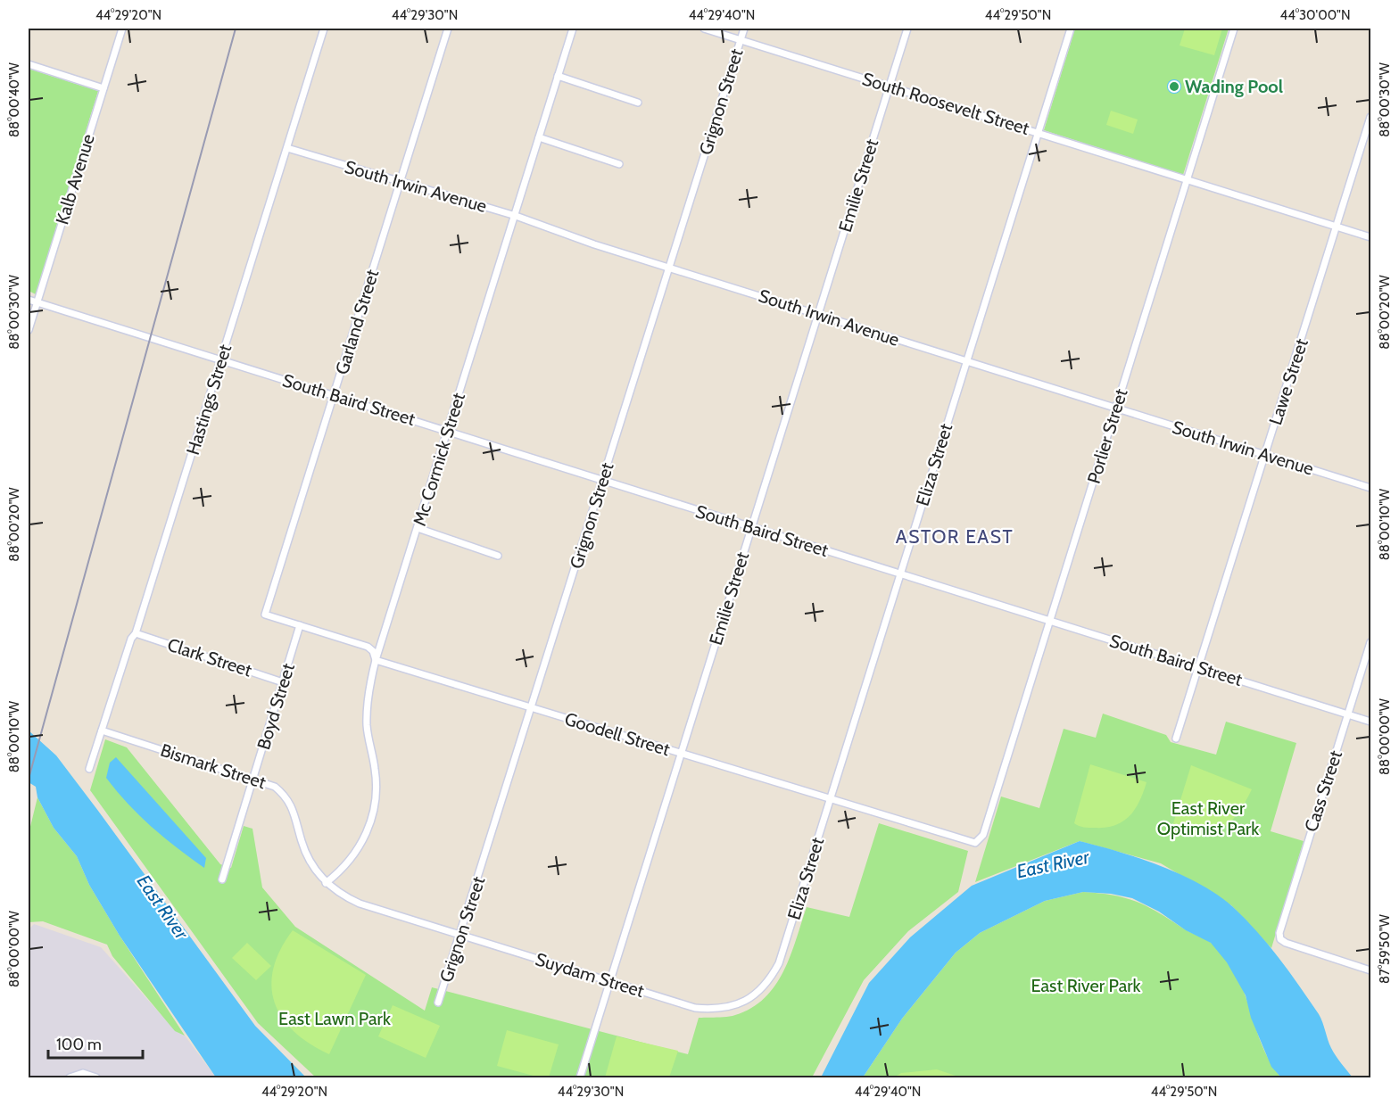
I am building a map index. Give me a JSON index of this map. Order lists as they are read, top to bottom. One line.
{"streets":{"street":["Grignon Street","South Roosevelt Street","Kalb Avenue","Emilie Street","South Irwin Avenue","Garland Street","Lawe Street","Hastings Street","South Baird Street","Porlier Street","Mc Cormick Street","Eliza Street","Clark Street","Boyd Street","Goodell Street","Bismark Street","Cass Street","Suydam Street"]},"crossings":[["Grignon Street","South Roosevelt Street"],["Grignon Street","South Irwin Avenue"],["Grignon Street","South Baird Street"],["Grignon Street","Goodell Street"],["Grignon Street","Suydam Street"],["South Roosevelt Street","Emilie Street"],["South Roosevelt Street","Lawe Street"],["South Roosevelt Street","Porlier Street"],["South Roosevelt Street","Eliza Street"],["Kalb Avenue","South Baird Street"],["Emilie Street","South Irwin Avenue"],["Emilie Street","South Baird Street"],["Emilie Street","Goodell Street"],["Emilie Street","Suydam Street"],["South Irwin Avenue","Garland Street"],["South Irwin Avenue","Lawe Street"],["South Irwin Avenue","Hastings Street"],["South Irwin Avenue","Porlier Street"],["South Irwin Avenue","Mc Cormick Street"],["South Irwin Avenue","Eliza Street"],["Garland Street","South Baird Street"],["Garland Street","Goodell Street"],["Lawe Street","South Baird Street"],["Hastings Street","South Baird Street"],["Hastings Street","Clark Street"],["Hastings Street","Bismark Street"],["South Baird Street","Porlier Street"],["South Baird Street","Mc Cormick Street"],["South Baird Street","Eliza Street"],["South Baird Street","Cass Street"],["Porlier Street","Goodell Street"],["Mc Cormick Street","Goodell Street"],["Mc Cormick Street","Bismark Street"],["Eliza Street","Goodell Street"],["Eliza Street","Suydam Street"],["Clark Street","Boyd Street"],["Boyd Street","Goodell Street"],["Boyd Street","Bismark Street"],["Bismark Street","Suydam Street"]],"districts":["ASTOR EAST"],"water":["East River"],"parks":["East River Optimist Park","East River Park","East Lawn Park"],"places":["Wading Pool"],"scale_bar":"100 m","coordinates":["44°29'20\"N","44°29'30\"N","44°29'40\"N","44°29'50\"N","44°30'00\"N","88°00'40\"W","88°00'30\"W","88°00'20\"W","88°00'10\"W","88°00'00\"W","87°59'50\"W"]}
